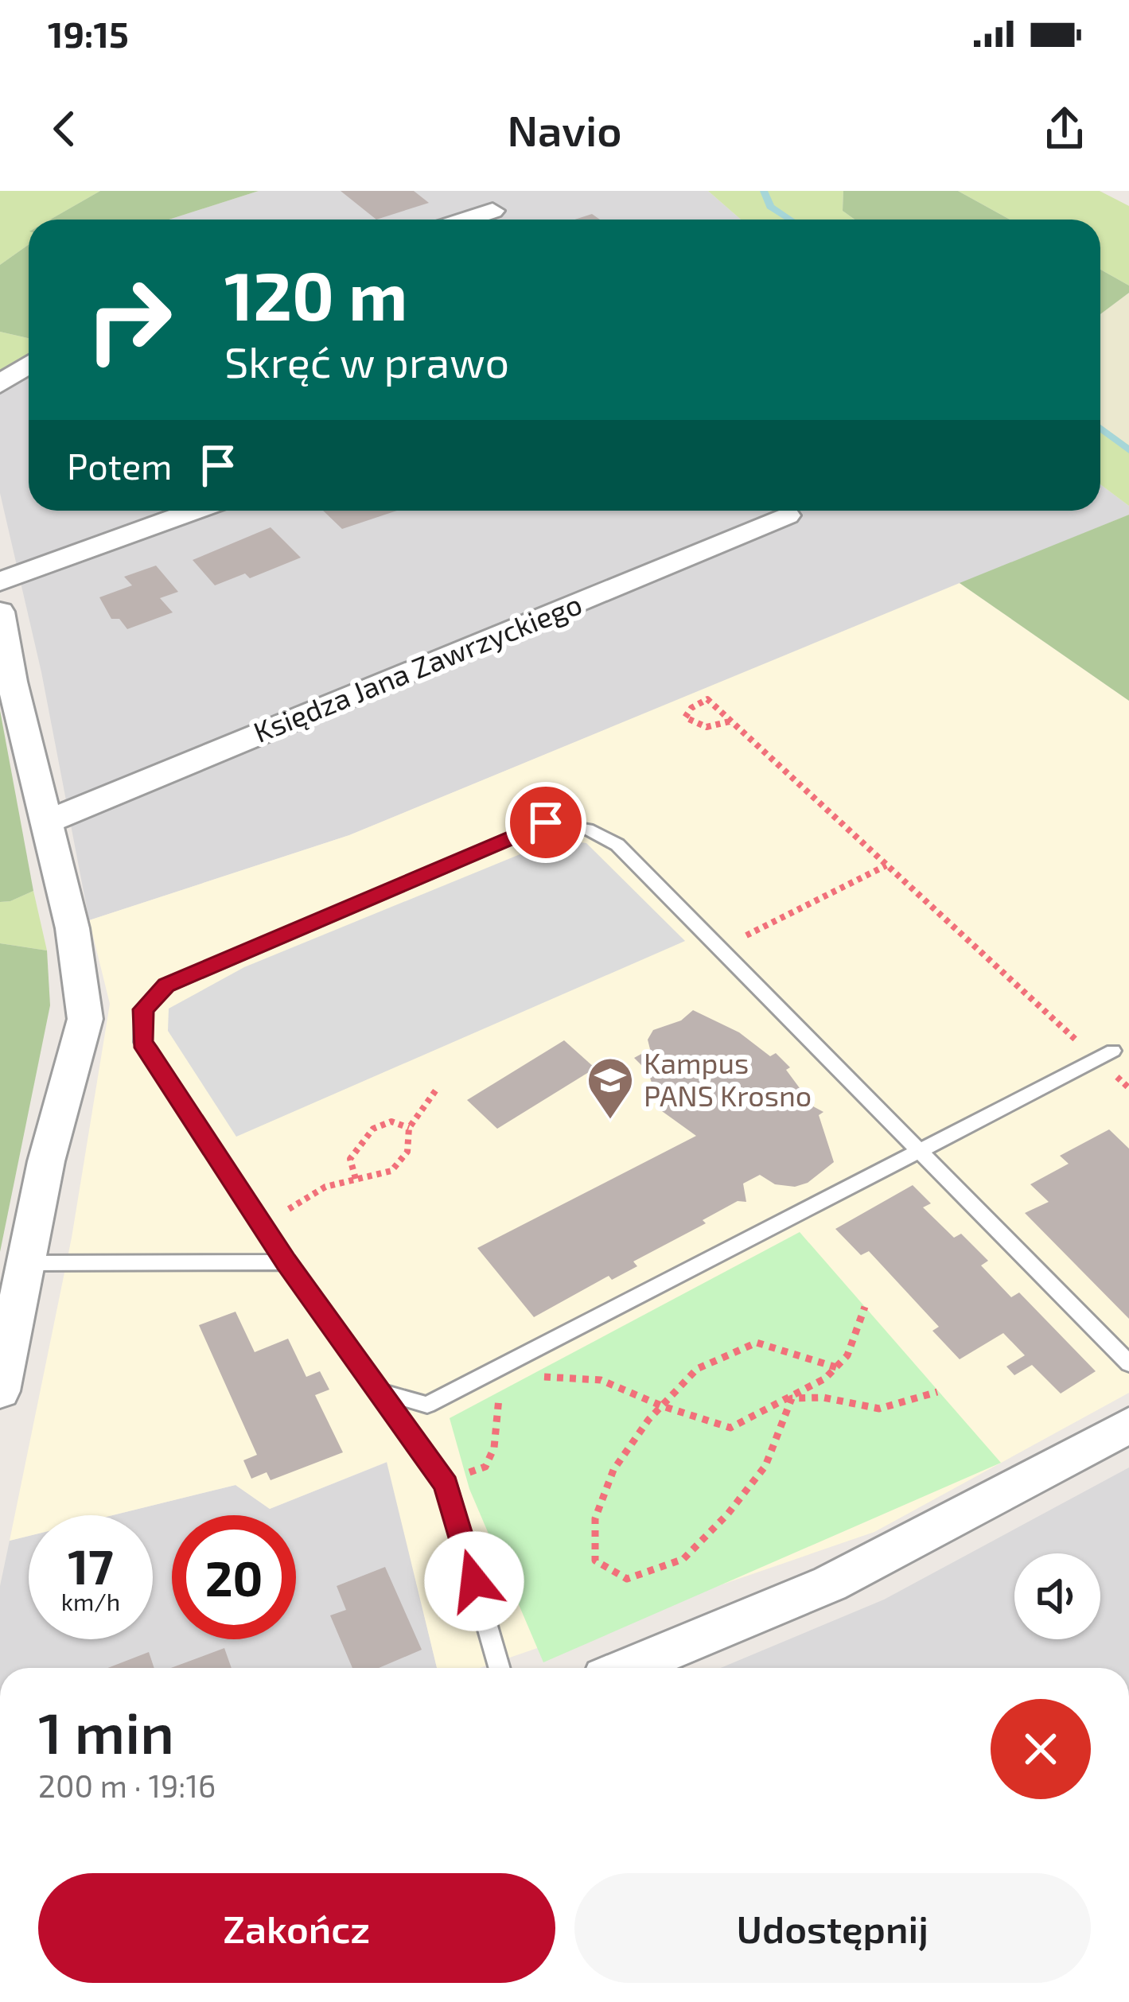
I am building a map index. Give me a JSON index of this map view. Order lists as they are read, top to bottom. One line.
{"streets":{"street":["Księdza Jana Zawrzyckiego"]},"places":{"school or university":["Kampus PANS Krosno"]},"page":{"status":"19:15","header":"Navio","turn":["120 m","Skręć w prawo"],"then":"Potem","speed":"17 km/h","limit":"20","heading":["1 min","200 m · 19:16"],"buttons":["Zakończ","Udostępnij"]}}
